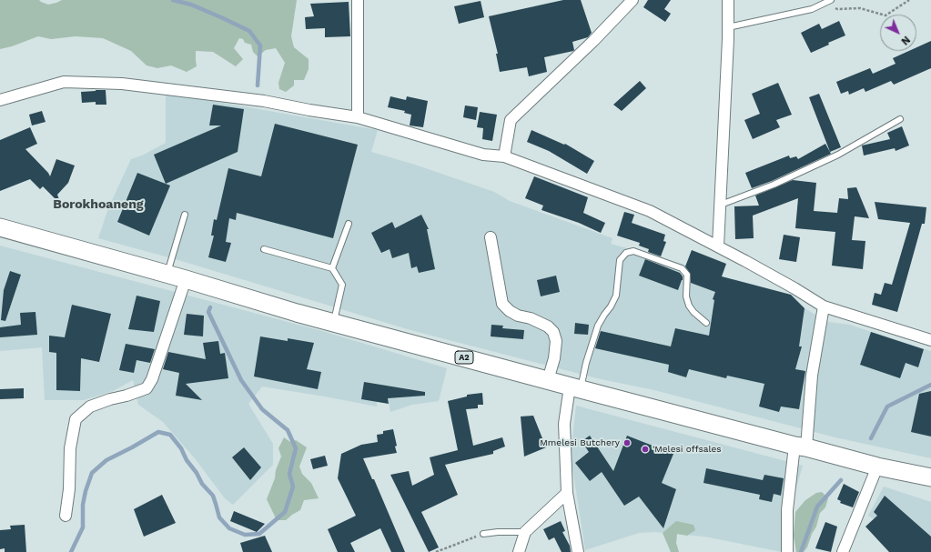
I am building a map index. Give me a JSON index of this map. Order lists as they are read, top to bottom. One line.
{"streets":{"main road":["A2"]},"districts":["Borokhoaneng"],"places":["Mmelesi Butchery","'Melesi offsales"],"north":"bottom right"}
